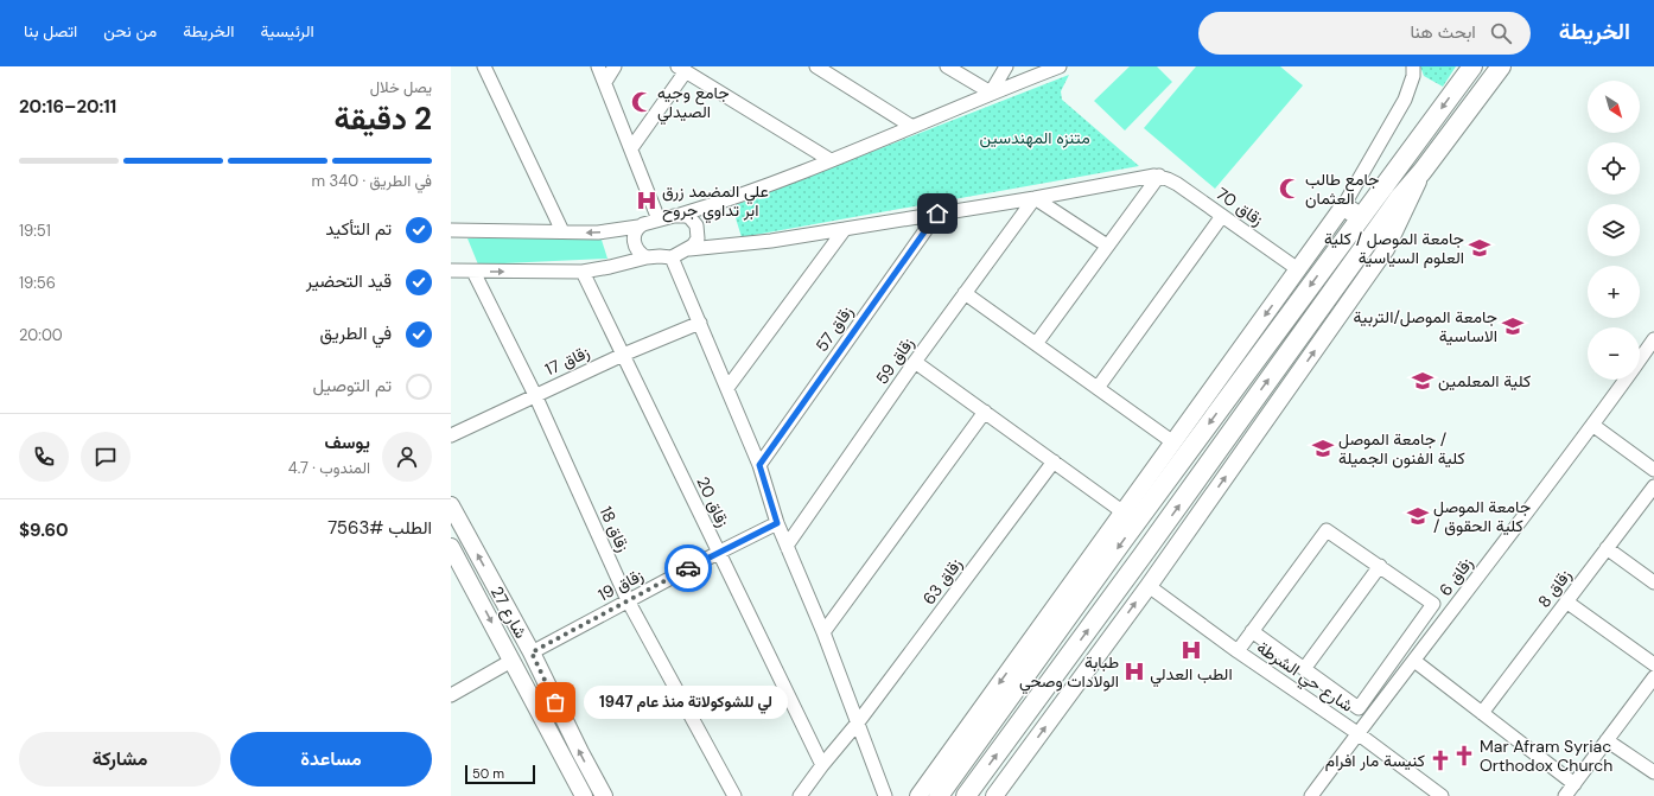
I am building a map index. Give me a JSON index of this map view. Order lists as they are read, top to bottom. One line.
{"streets":{"main road":["شارع 27"],"street":["زقاق 70","زقاق 57","زقاق 17","زقاق 59","زقاق 20","زقاق 18","زقاق 6","زقاق 63","زقاق 19","زقاق 8","شارع حي الشرطة"]},"crossings":[["زقاق 17","زقاق 20"],["زقاق 17","زقاق 18"],["زقاق 20","زقاق 63"],["زقاق 20","زقاق 19"],["زقاق 18","زقاق 19"],["زقاق 6","شارع حي الشرطة"],["زقاق 19","شارع 27"]],"parks":["متنزه المهندسين"],"places":{"mosque":["جامع وجيه الصيدلي","جامع طالب العثمان"],"hospital":["علي المضمد زرق ابر تداوي جروح","الطب العدلي","طبابة الولادات وصحي"],"school or university":["جامعة الموصل / كلية العلوم السياسية","جامعة الموصل/التربية الاساسية","كلية المعلمين","جامعة الموصل / كلية الفنون الجميلة","جامعة الموصل / كلية الحقوق"],"other":["لي للشوكولاتة منذ عام 1947"],"church":["Mar Afram Syriac Orthodox Church","كنيسة مار افرام"]},"scale_bar":"50 m","north":"bottom right","page":{"header":"الخريطة","search":"ابحث هنا","nav":["الرئيسية","الخريطة","من نحن","اتصل بنا"],"heading":["2 دقيقة","يصل خلال","20:11–20:16"],"panel":["يوسف","المندوب · 4.7","الطلب #7563","$9.60"],"map_buttons":["+","−"],"bar":"في الطريق · 340 m","list":[["تم التأكيد","19:51"],["قيد التحضير","19:56"],["في الطريق","20:00"],"تم التوصيل"],"bubble":"لي للشوكولاتة منذ عام 1947","buttons":["مساعدة","مشاركة"],"scale":"50 m"}}
